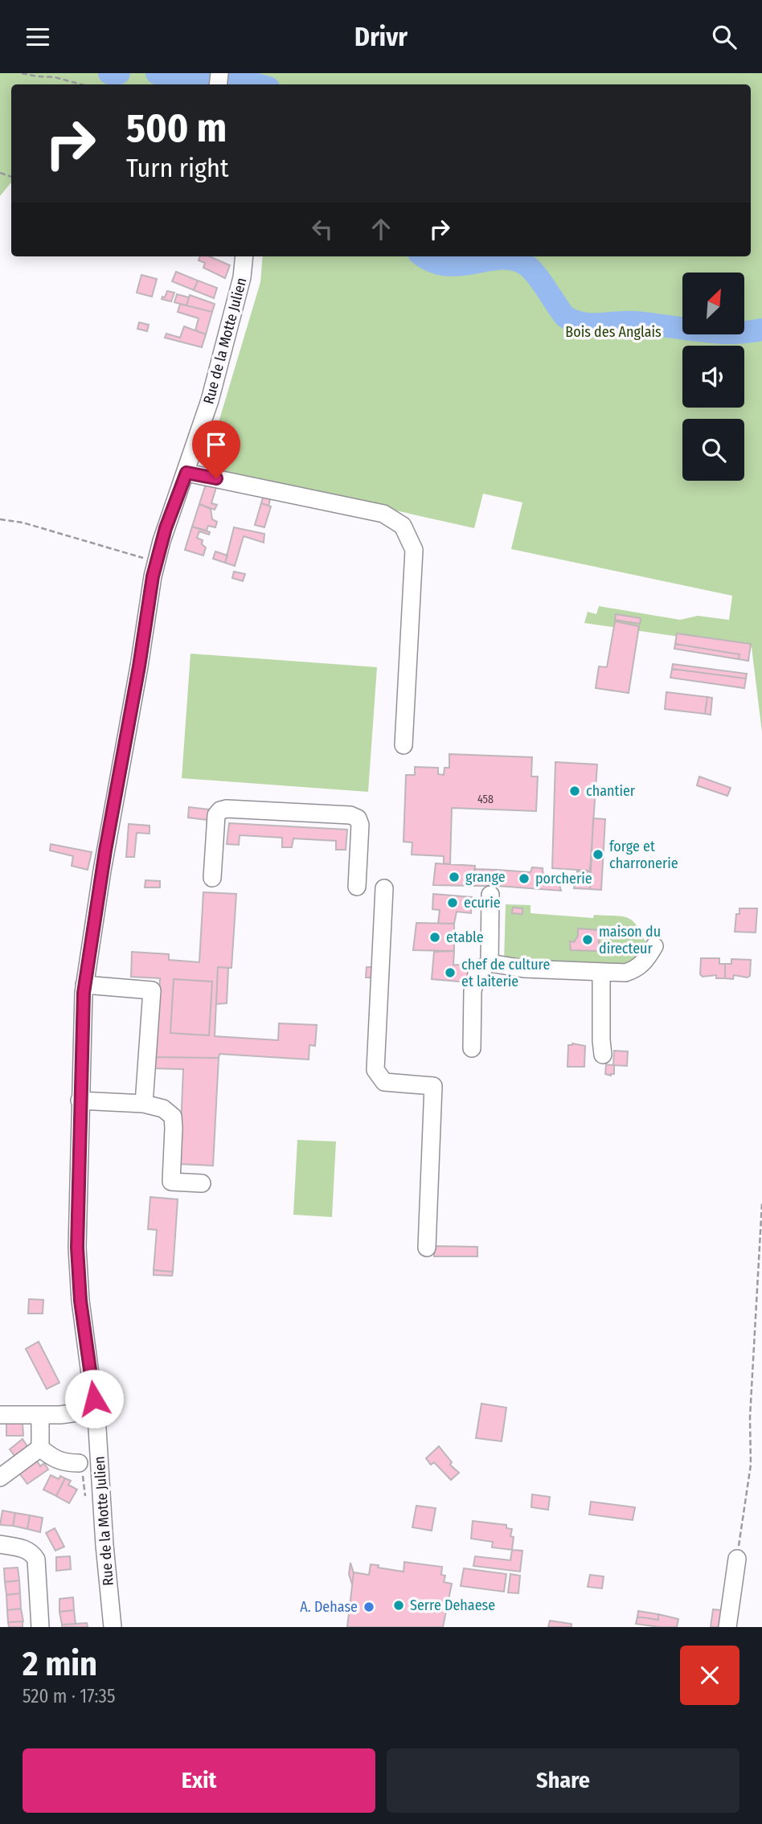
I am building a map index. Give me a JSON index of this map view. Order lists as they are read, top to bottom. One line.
{"streets":{"street":["Rue de la Motte Julien"]},"parks":["Bois des Anglais"],"places":["chantier","forge et charronerie","grange","porcherie","ecurie","etable","maison du directeur","chef de culture et laiterie","Serre Dehaese","A. Dehase"],"house_numbers":["458"],"north":"top right","page":{"header":"Drivr","turn":["500 m","Turn right"],"heading":["2 min","520 m · 17:35"],"buttons":["Exit","Share"]}}
